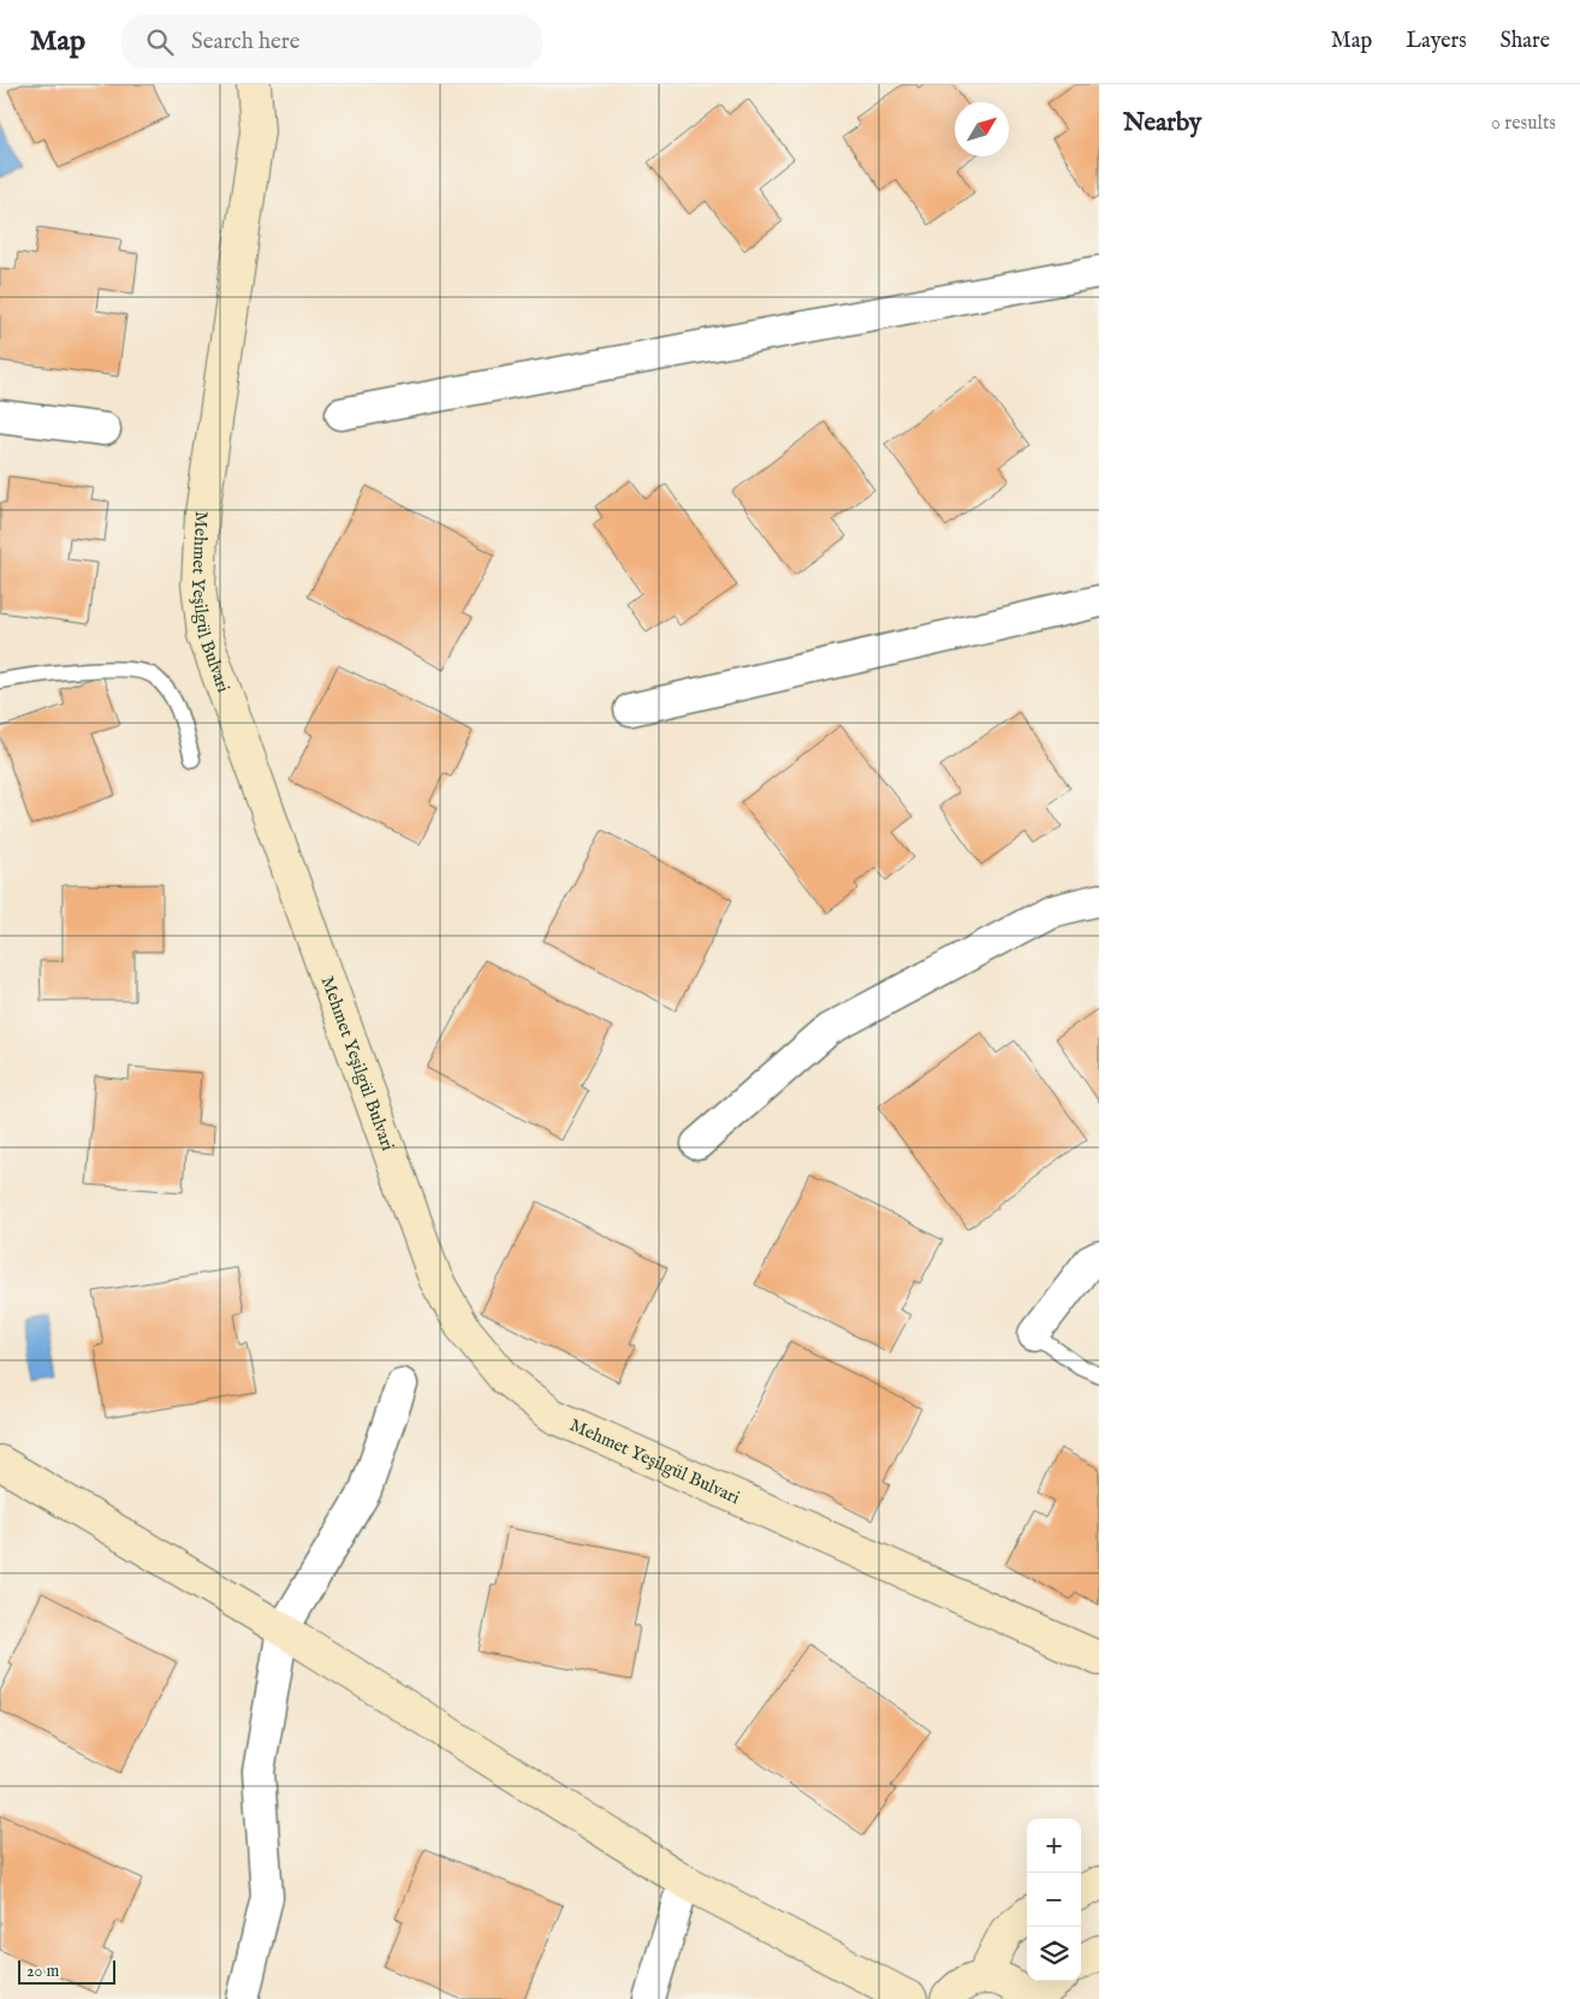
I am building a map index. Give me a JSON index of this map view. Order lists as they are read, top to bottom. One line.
{"streets":{"main road":["Mehmet Yeşilgül Bulvari"]},"scale_bar":"20 m","north":"top right","page":{"header":"Map","search":"Search here","nav":["Map","Layers","Share"],"heading":["Nearby","0 results"],"map_buttons":["+","−"],"scale":"20 m"}}
